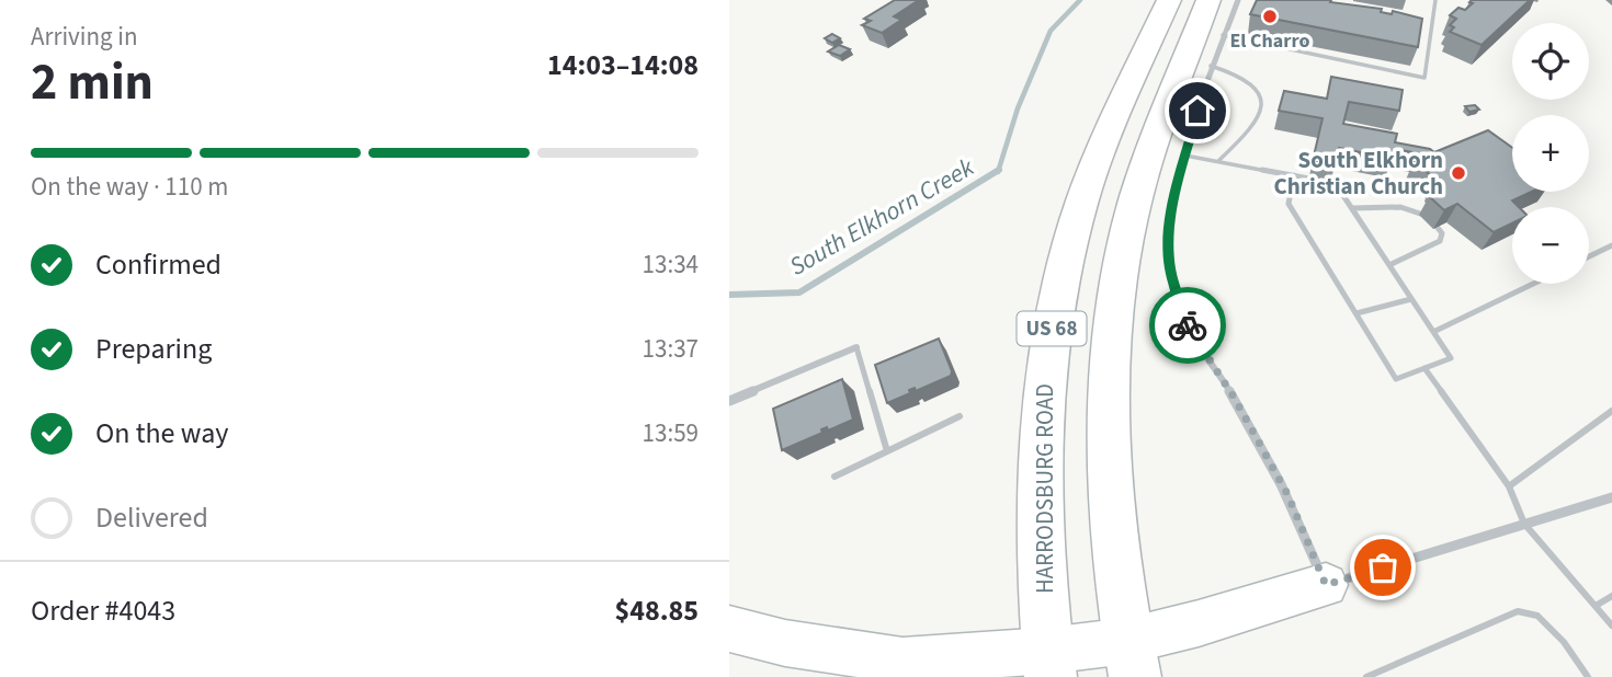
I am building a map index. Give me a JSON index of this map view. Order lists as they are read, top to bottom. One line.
{"streets":{"main road":["US 68","HARRODSBURG ROAD"]},"water":["South Elkhorn Creek"],"places":["El Charro","South Elkhorn Christian Church"],"page":{"heading":["2 min","Arriving in","14:03–14:08"],"panel":["Order #4043","$48.85"],"map_buttons":["+","−"],"bar":"On the way · 110 m","list":[["Confirmed","13:34"],["Preparing","13:37"],["On the way","13:59"],"Delivered"]}}
